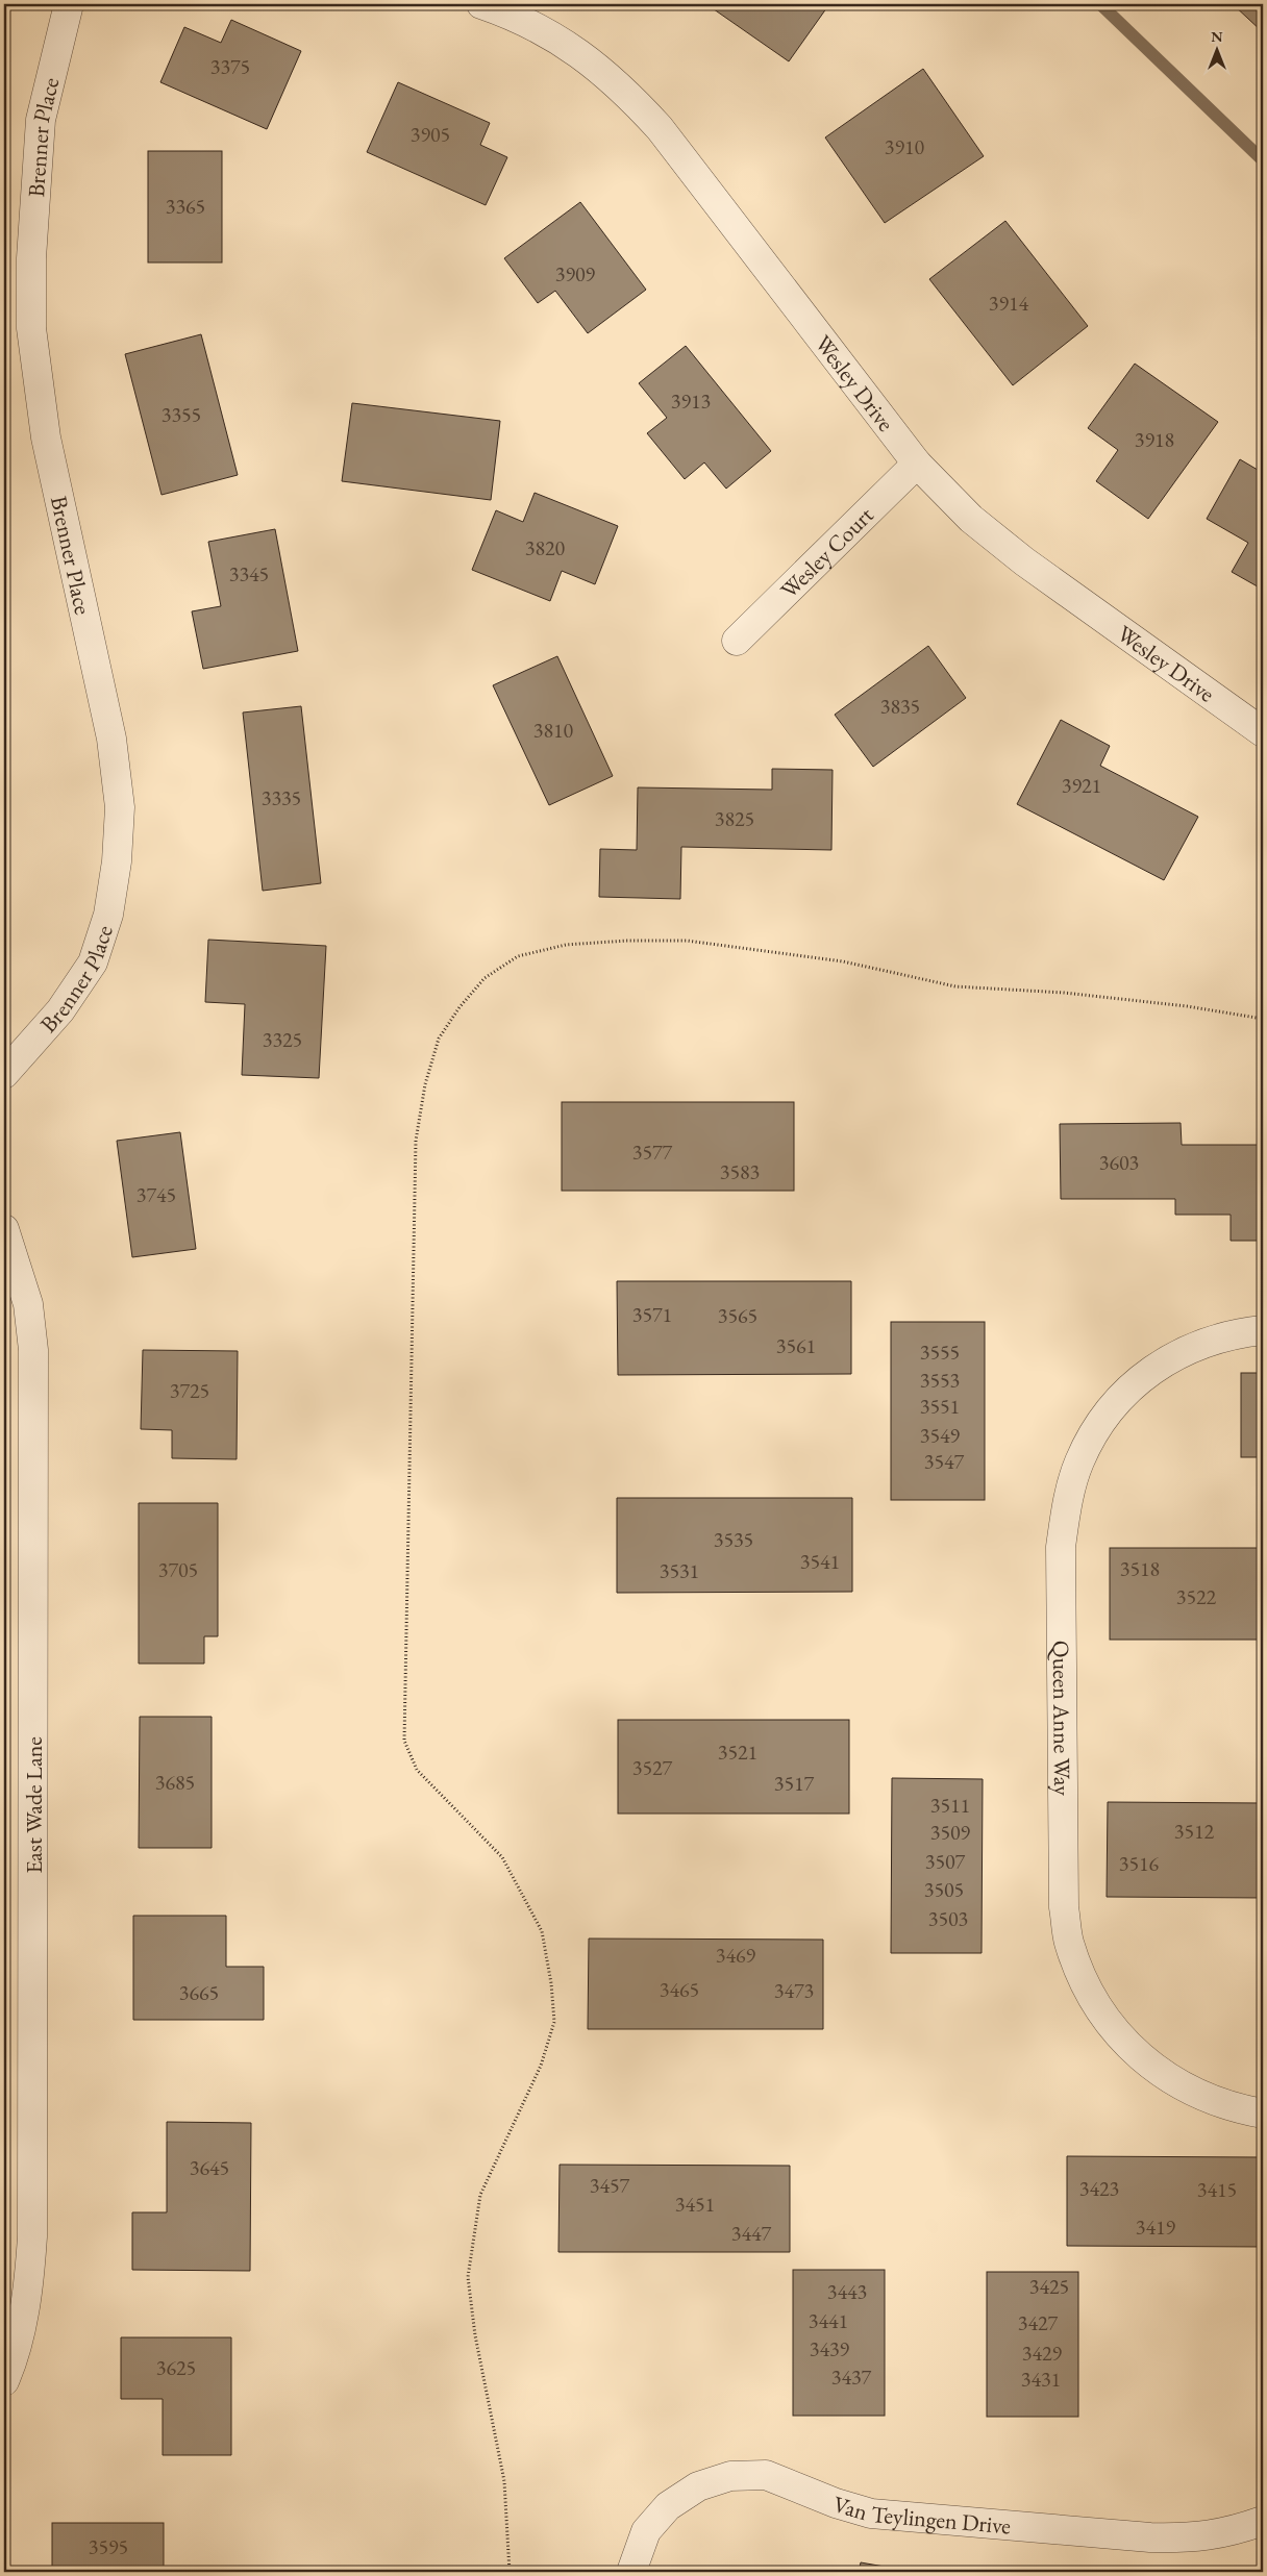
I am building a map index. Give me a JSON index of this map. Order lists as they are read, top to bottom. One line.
{"streets":{"street":["Brenner Place","Wesley Drive","Wesley Court","Queen Anne Way","East Wade Lane","Van Teylingen Drive"]},"crossings":[["Wesley Drive","Wesley Court"]],"house_numbers":["3375","3905","3910","3365","3909","3914","3913","3355","3918","3820","3345","3835","3810","3921","3335","3825","3325","3577","3603","3583","3745","3571","3565","3561","3555","3553","3725","3551","3549","3547","3535","3541","3518","3705","3531","3522","3521","3527","3685","3517","3511","3512","3509","3507","3516","3505","3503","3469","3465","3473","3665","3645","3457","3423","3415","3451","3419","3447","3425","3443","3441","3427","3439","3429","3625","3437","3431","3595"],"north":"top"}
